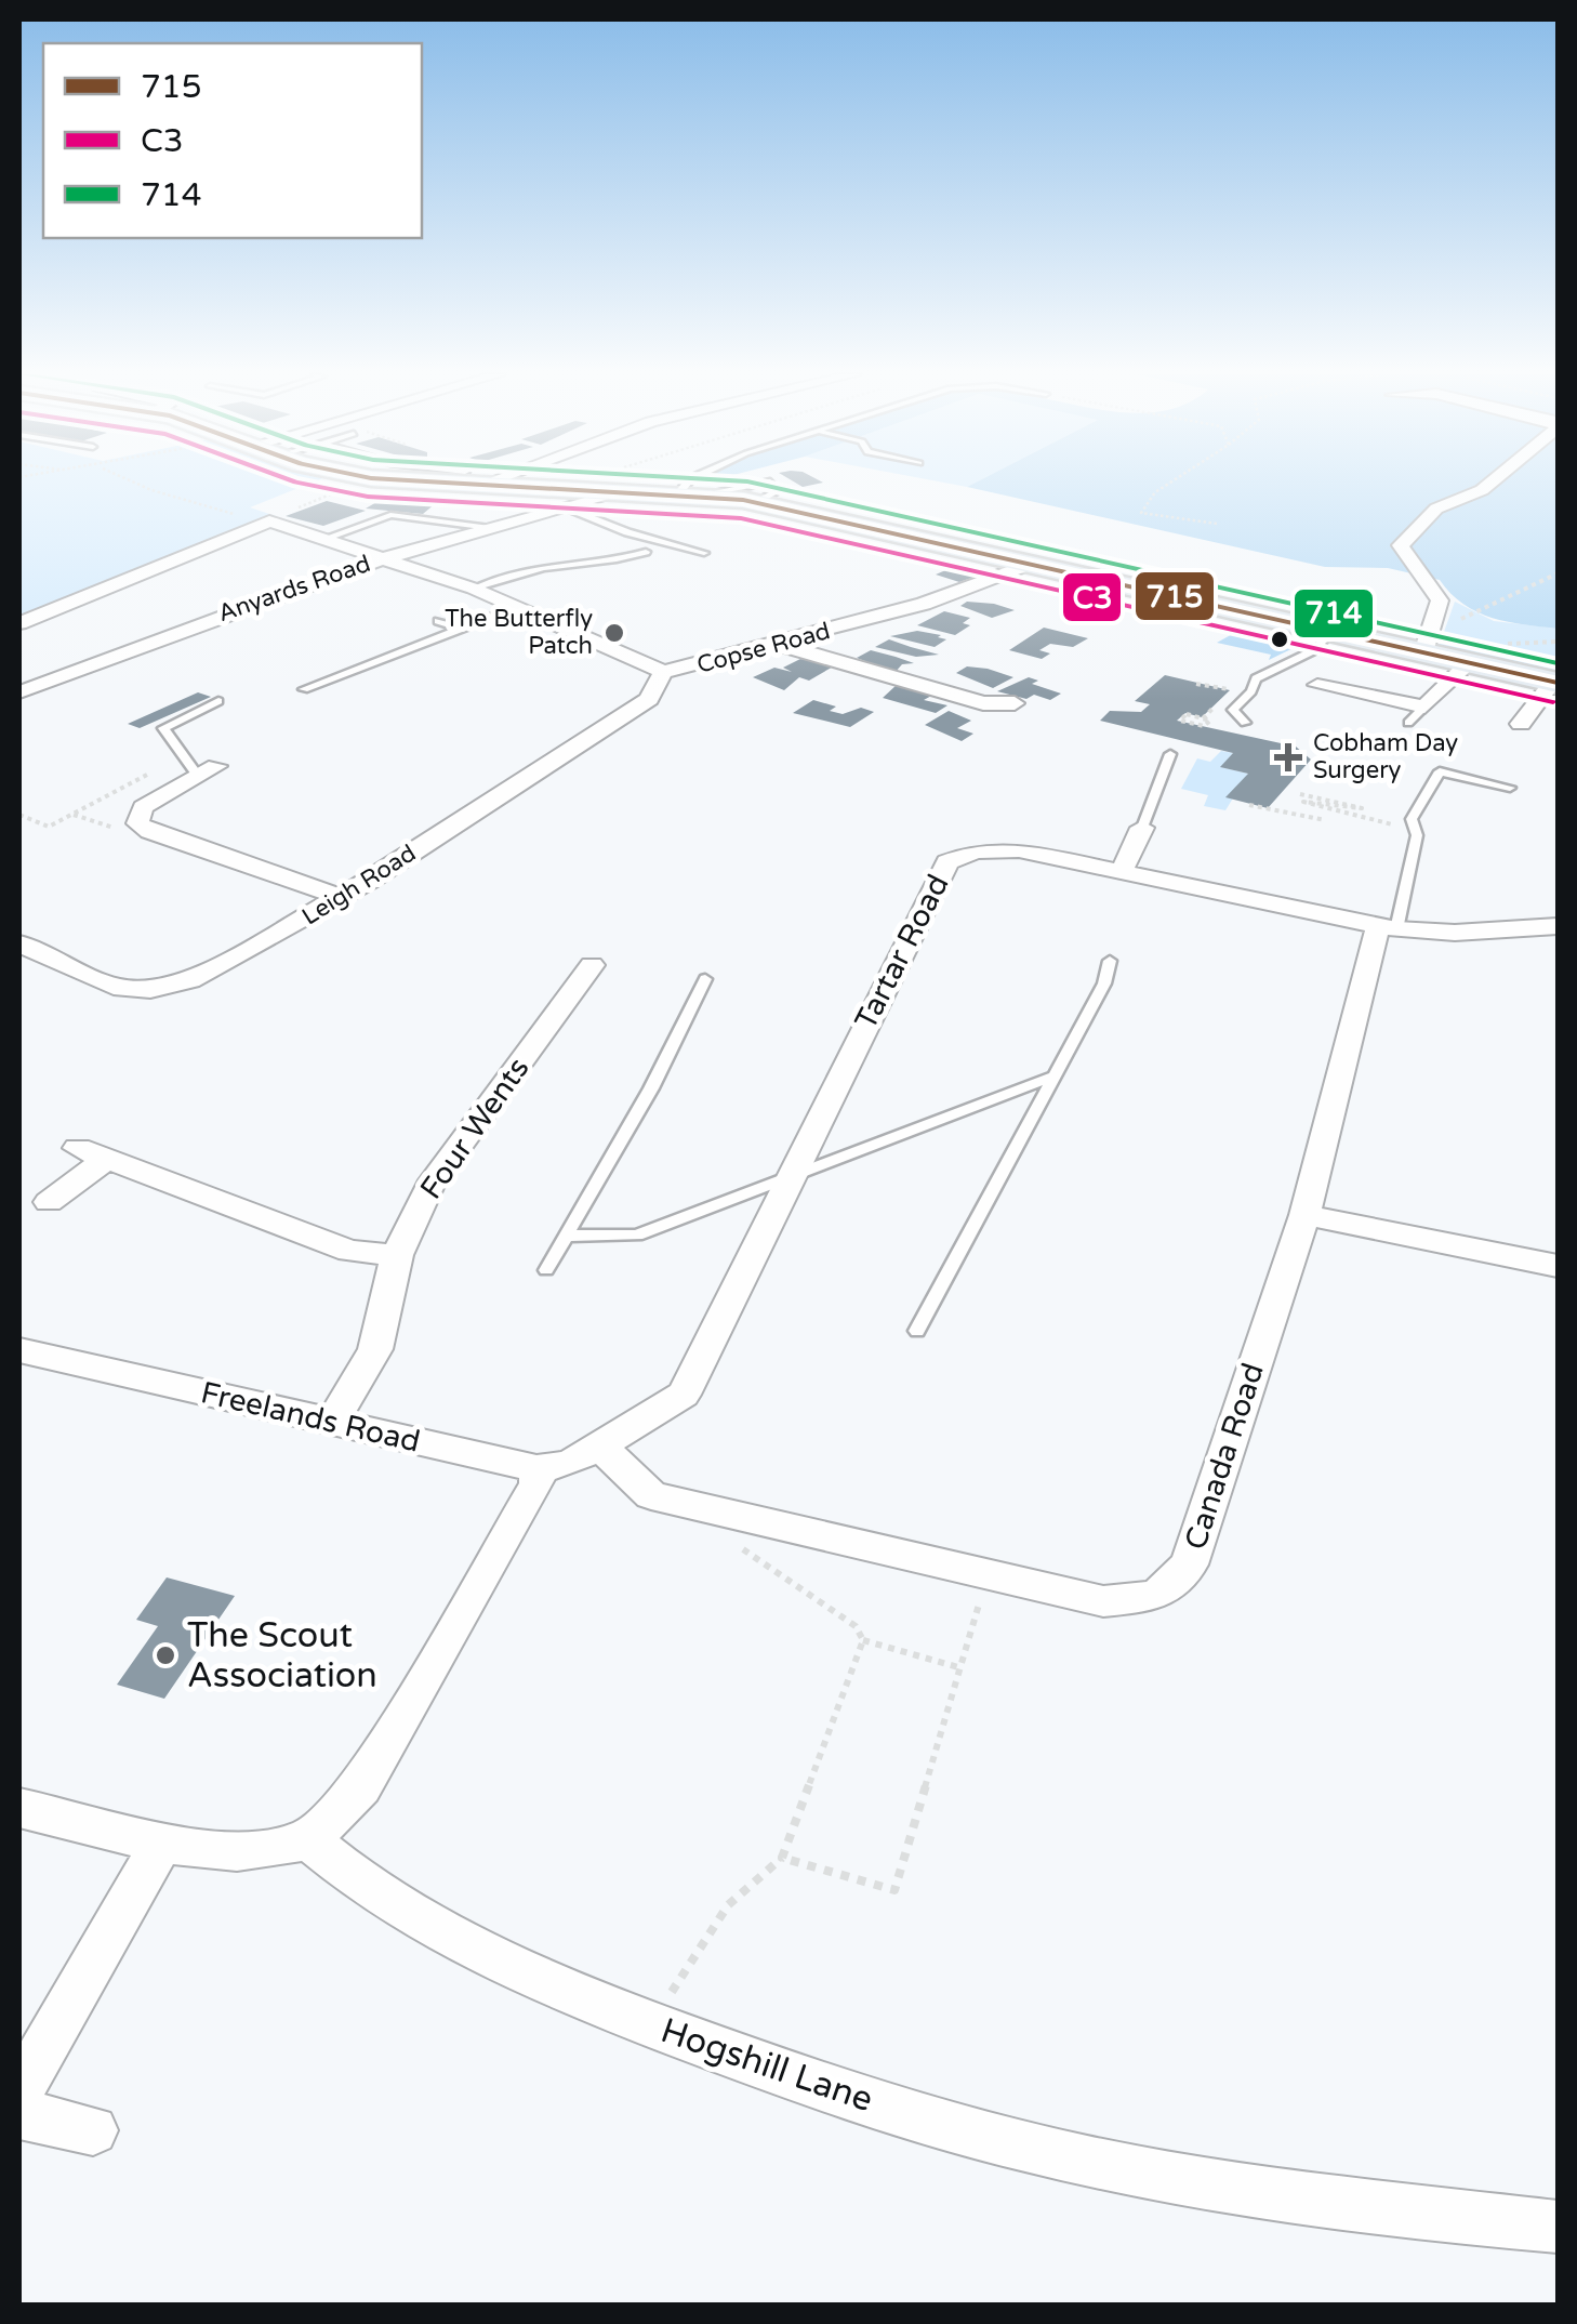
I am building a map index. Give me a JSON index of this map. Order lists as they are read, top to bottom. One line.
{"streets":{"street":["Anyards Road","Copse Road","Leigh Road","Tartar Road","Four Wents","Freelands Road","Canada Road","Hogshill Lane"]},"crossings":[["Anyards Road","Copse Road"],["Copse Road","Leigh Road"],["Tartar Road","Freelands Road"],["Tartar Road","Canada Road"],["Four Wents","Freelands Road"],["Freelands Road","Canada Road"]],"places":{"other":["The Butterfly Patch","The Scout Association"],"health":["Cobham Day Surgery"]},"lines":["transit line 715","transit line C3","transit line 714"],"legend":["715","C3","714"]}
